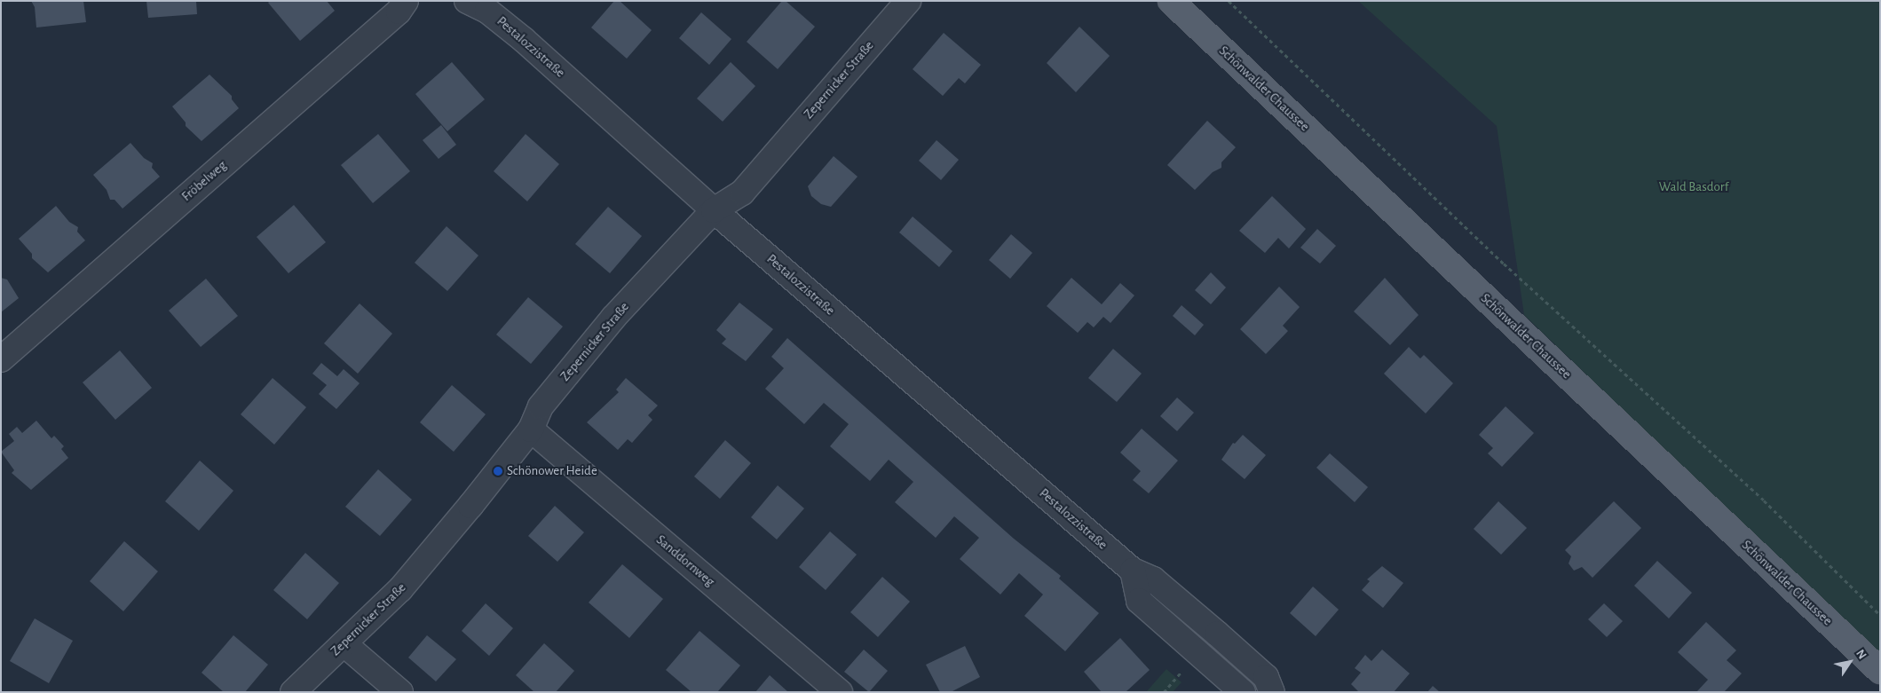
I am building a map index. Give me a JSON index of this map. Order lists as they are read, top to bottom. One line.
{"streets":{"main road":["Schönwalder Chaussee"],"street":["Pestalozzistraße","Zepernicker Straße","Fröbelweg","Sanddornweg"]},"crossings":[["Pestalozzistraße","Zepernicker Straße"],["Zepernicker Straße","Sanddornweg"]],"parks":["Wald Basdorf"],"places":["Schönower Heide"],"north":"top right"}
